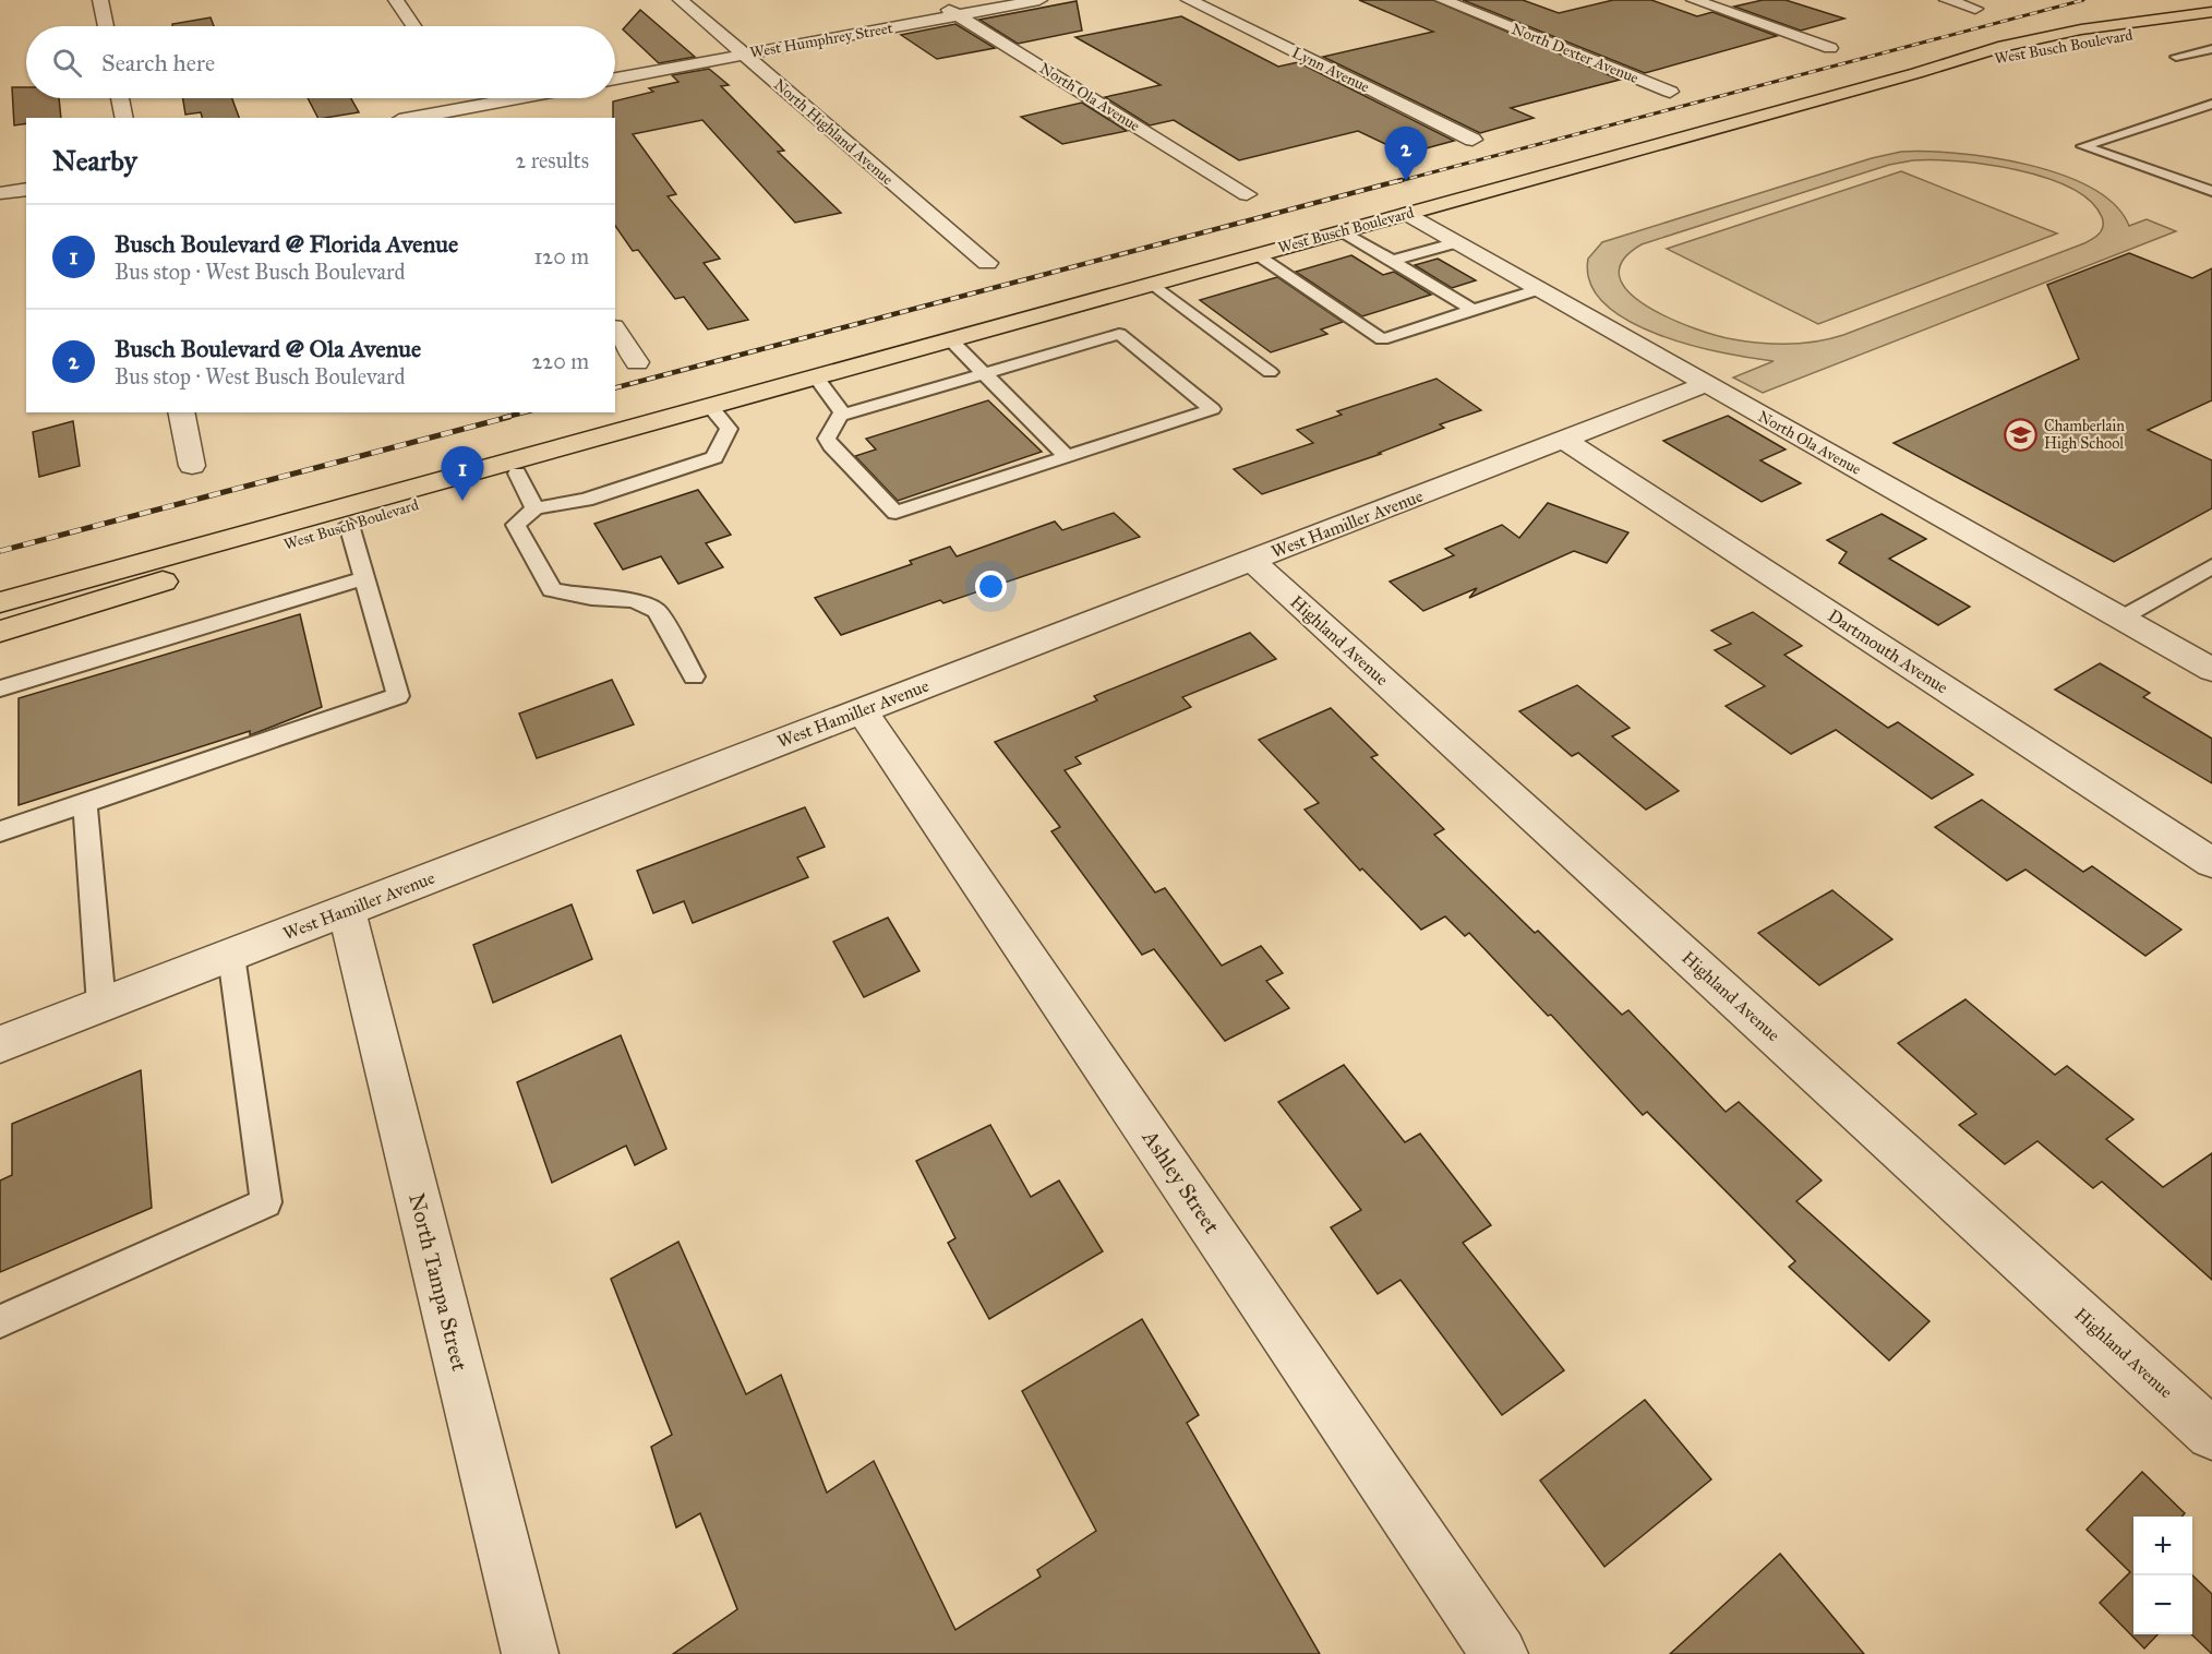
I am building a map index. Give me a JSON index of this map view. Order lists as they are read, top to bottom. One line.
{"streets":{"main road":["West Busch Boulevard"],"street":["West Humphrey Street","North Dexter Avenue","Lynn Avenue","North Ola Avenue","North Highland Avenue","West Hamiller Avenue","Highland Avenue","Dartmouth Avenue","Ashley Street","North Tampa Street"]},"crossings":[["West Humphrey Street","North Ola Avenue"],["West Humphrey Street","North Highland Avenue"],["West Busch Boulevard","North Ola Avenue"],["North Ola Avenue","West Hamiller Avenue"],["West Hamiller Avenue","Highland Avenue"],["West Hamiller Avenue","Dartmouth Avenue"],["West Hamiller Avenue","Ashley Street"],["West Hamiller Avenue","North Tampa Street"]],"places":{"school or university":["Chamberlain High School"]},"page":{"search":"Search here","heading":["Nearby","2 results"],"pins":["2","1"],"list":[{"mark":"1","name":"Busch Boulevard @ Florida Avenue","note":"Bus stop · West Busch Boulevard","value":"120 m"},{"mark":"2","name":"Busch Boulevard @ Ola Avenue","note":"Bus stop · West Busch Boulevard","value":"220 m"}],"map_buttons":["+","−"]}}
